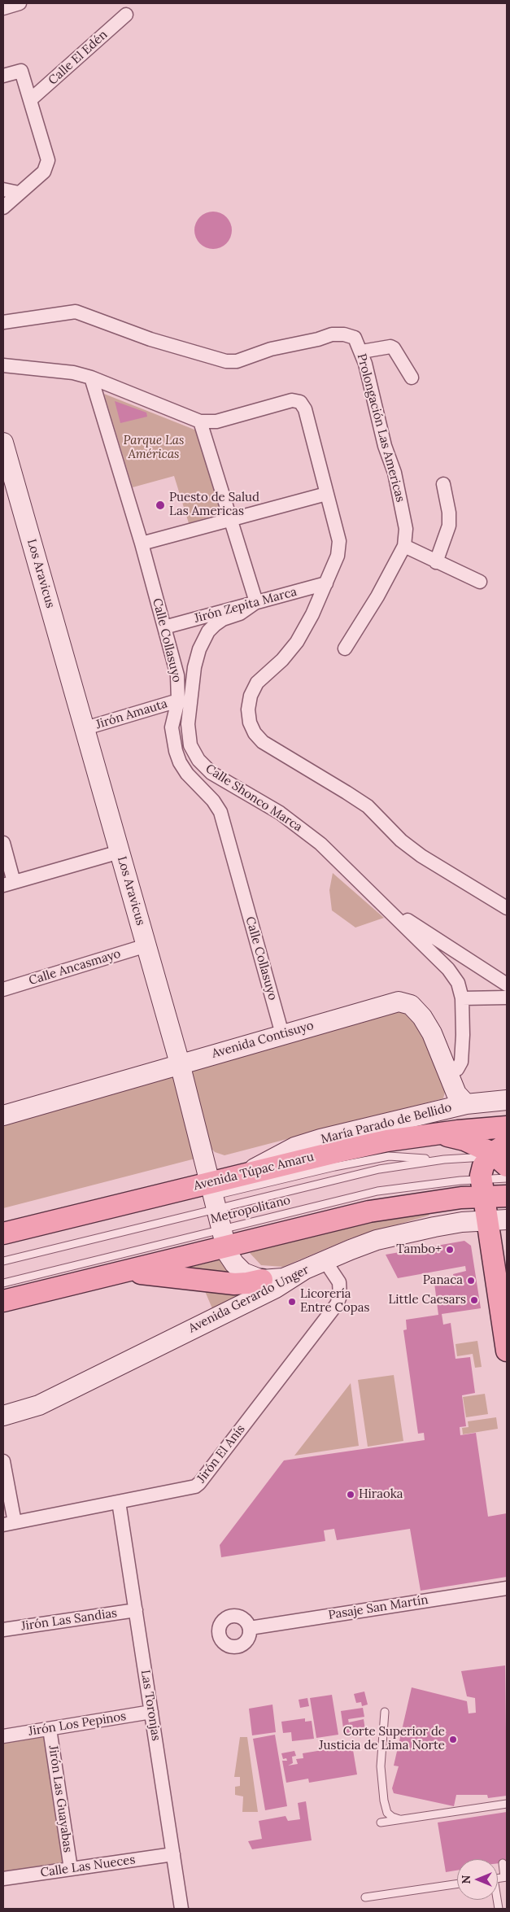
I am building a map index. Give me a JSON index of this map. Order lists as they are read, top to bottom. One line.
{"streets":{"main road":["Avenida Túpac Amaru"],"street":["Calle El Edén","Prolongación Las Americas","Los Aravicus","Jirón Zepita Marca","Calle Collasuyo","Jirón Amauta","Calle Shonco Marca","Calle Ancasmayo","Avenida Contisuyo","María Parado de Bellido","Avenida Gerardo Unger","Jirón El Anís","Pasaje San Martín","Jirón Las Sandias","Las Toronjas","Jirón Los Pepinos","Jirón Las Guayabas","Calle Las Nueces"],"lane":["Metropolitano"]},"crossings":[["Los Aravicus","Jirón Amauta"],["Los Aravicus","Calle Ancasmayo"],["Los Aravicus","Avenida Contisuyo"],["Los Aravicus","Avenida Túpac Amaru"],["Los Aravicus","Metropolitano"],["Los Aravicus","Avenida Gerardo Unger"],["Jirón Zepita Marca","Calle Collasuyo"],["Jirón Zepita Marca","Calle Shonco Marca"],["Calle Collasuyo","Jirón Amauta"],["Calle Collasuyo","Avenida Contisuyo"],["Calle Shonco Marca","Avenida Contisuyo"],["Avenida Contisuyo","María Parado de Bellido"],["María Parado de Bellido","Avenida Túpac Amaru"],["Avenida Túpac Amaru","Metropolitano"],["Avenida Gerardo Unger","Jirón El Anís"],["Jirón El Anís","Las Toronjas"],["Jirón Las Sandias","Las Toronjas"],["Las Toronjas","Jirón Los Pepinos"],["Las Toronjas","Calle Las Nueces"],["Jirón Los Pepinos","Jirón Las Guayabas"],["Jirón Las Guayabas","Calle Las Nueces"]],"parks":["Parque Las Américas"],"places":["Puesto de Salud Las Americas","Tambo+","Panaca","Little Caesars","Licorería Entre Copas","Hiraoka","Corte Superior de Justicia de Lima Norte"],"north":"left"}
